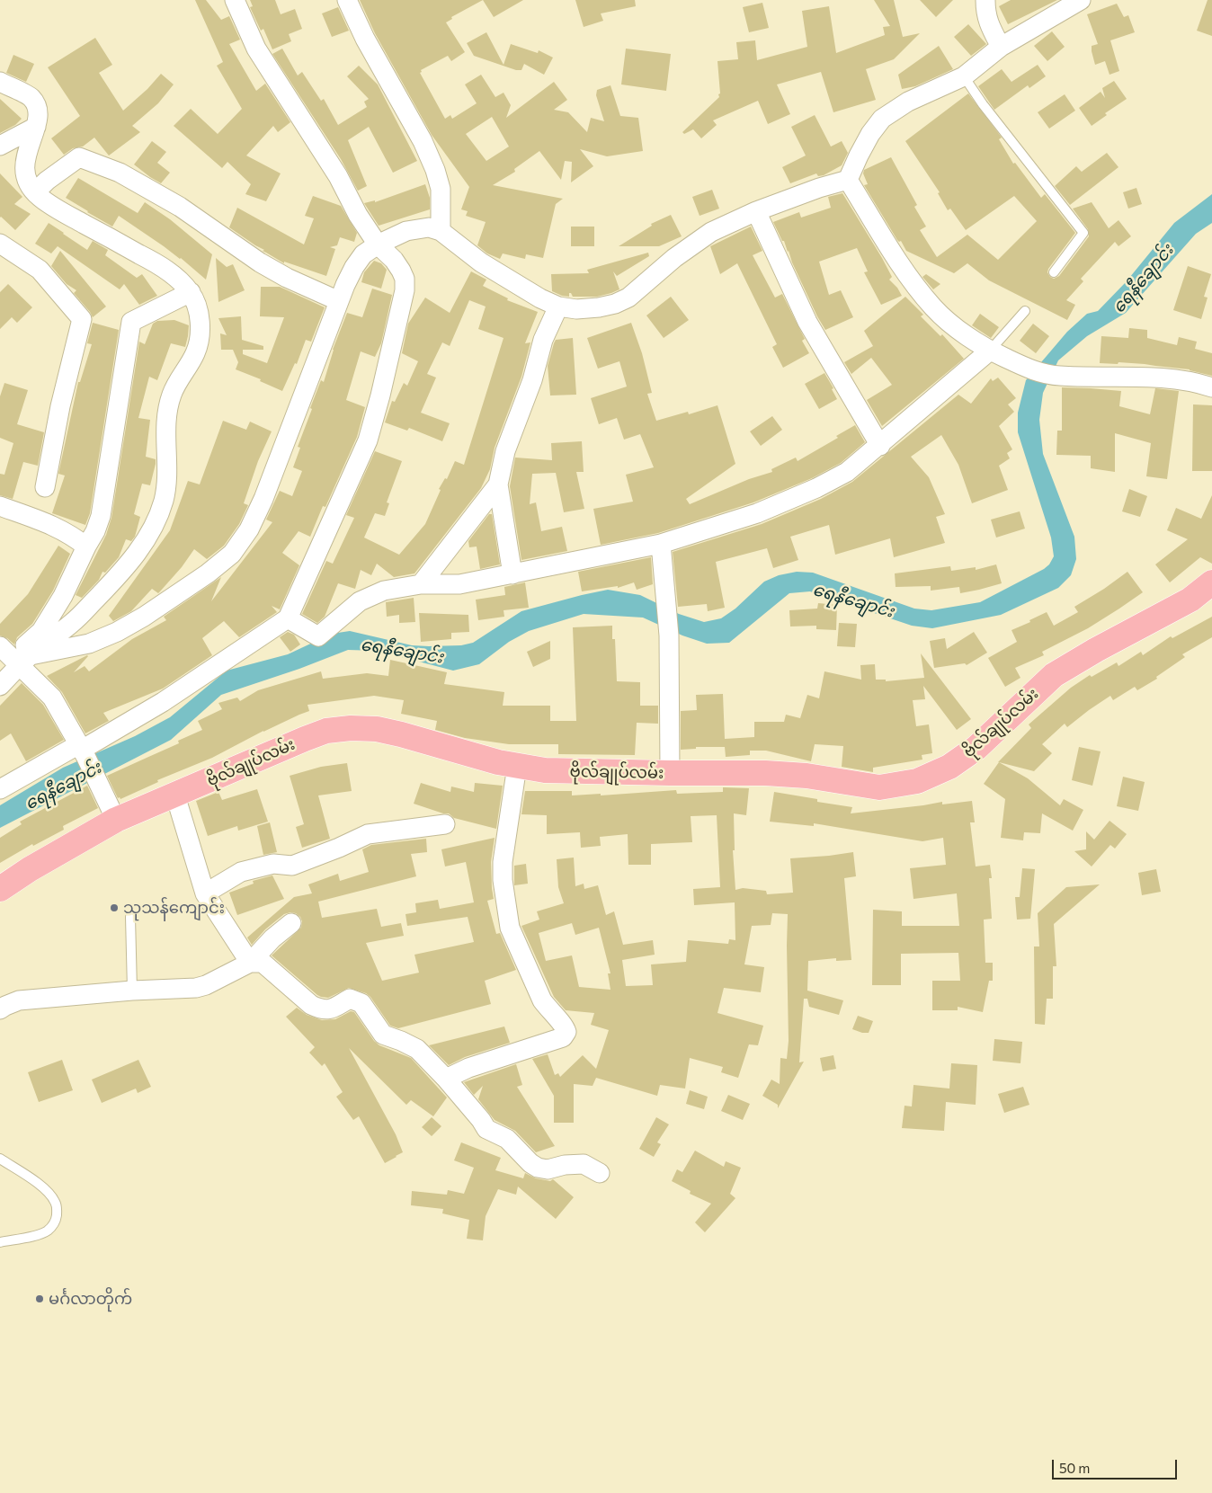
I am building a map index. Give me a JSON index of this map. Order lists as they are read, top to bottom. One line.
{"streets":{"main road":["ဗိုလ်‌ချုပ်‌လမ်း"]},"water":["ရေနီချောင်း"],"places":["သုသန်ကျောင်း","မင်္ဂလာတိုက်"],"scale_bar":"50 m"}
